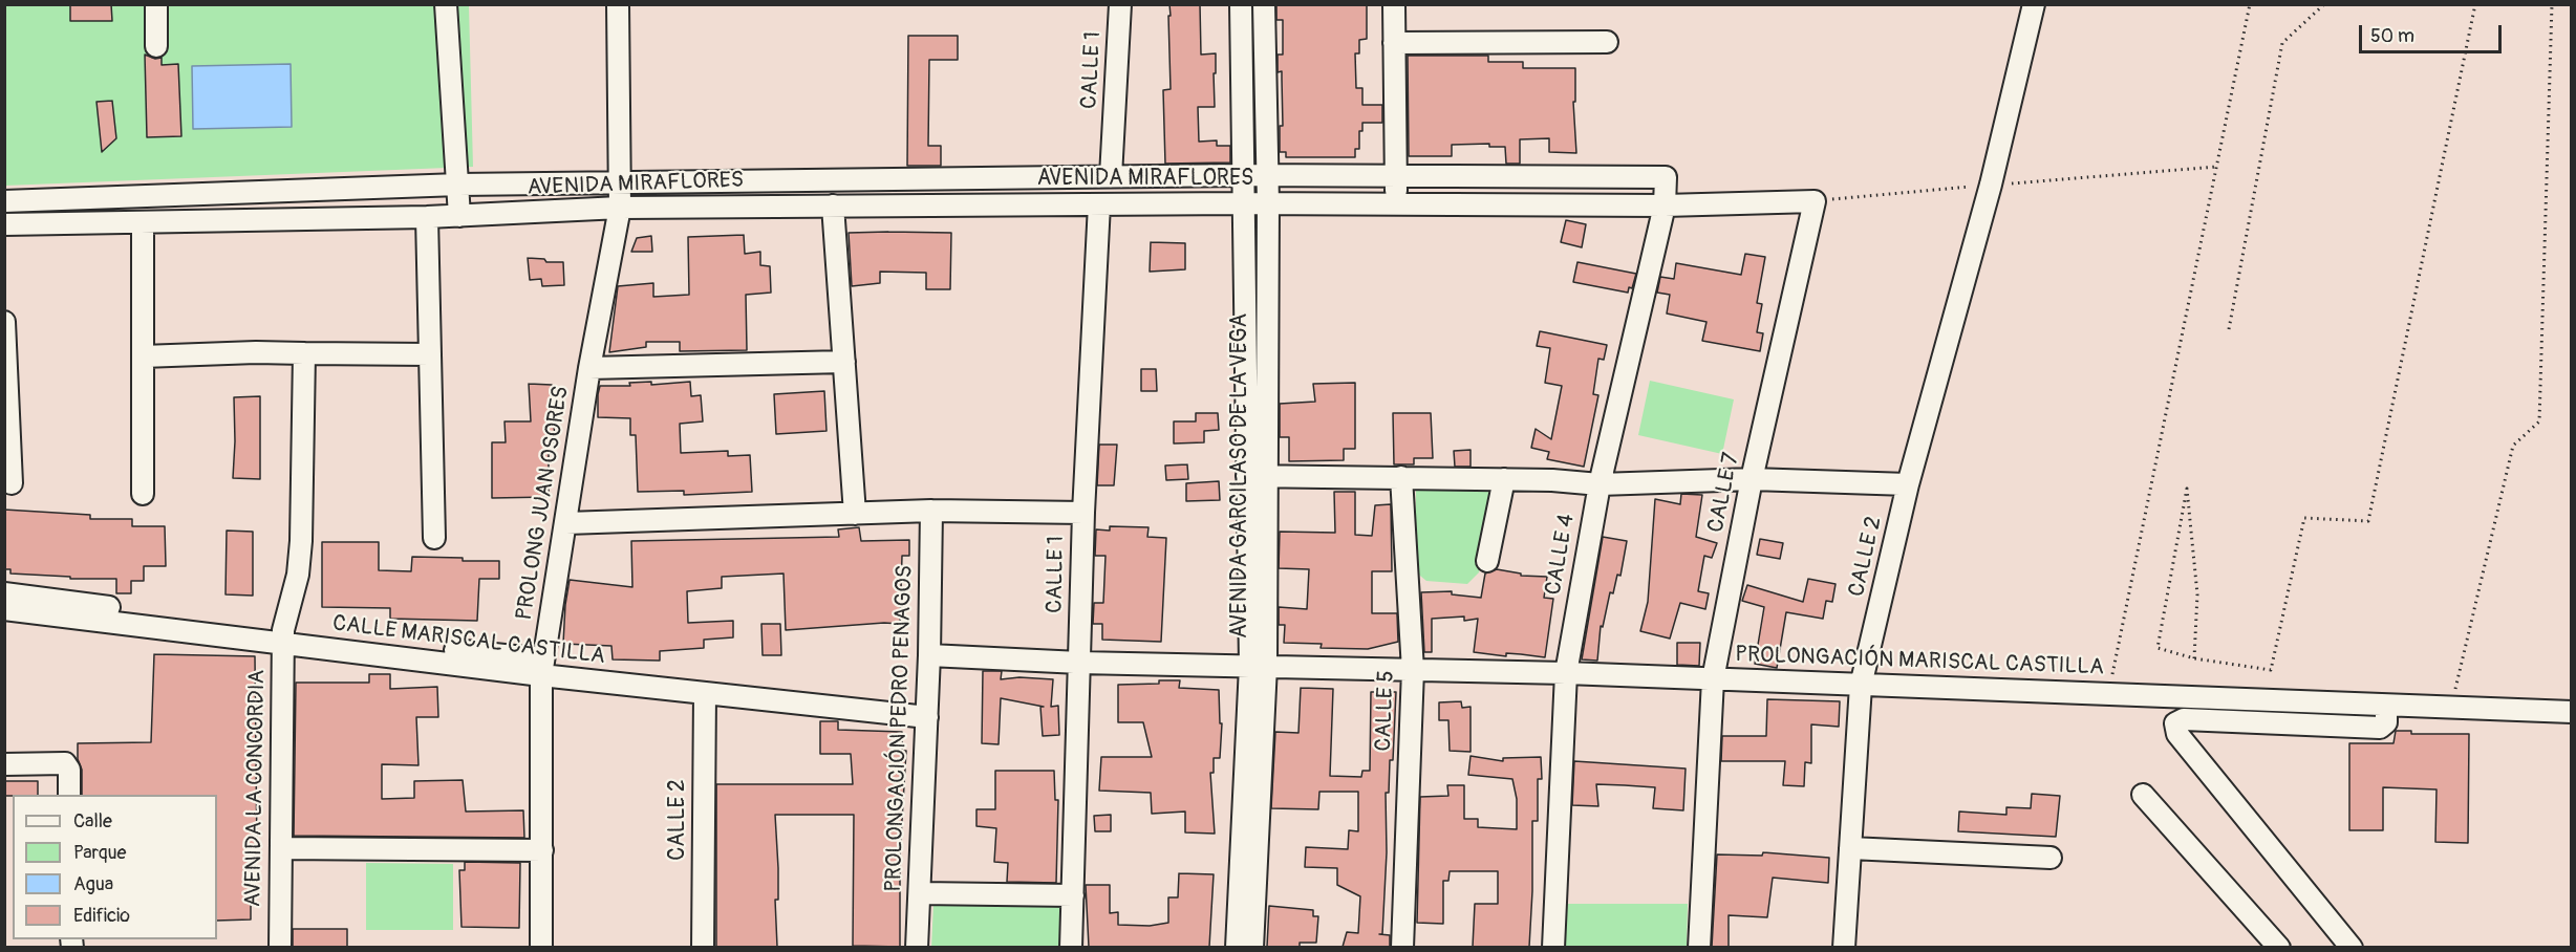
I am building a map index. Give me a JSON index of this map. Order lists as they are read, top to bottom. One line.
{"streets":{"street":["CALLE 1","AVENIDA MIRAFLORES","AVENIDA GARCILASO DE LA VEGA","CALLE 7","PROLONG JUAN OSORES","CALLE 4","CALLE 2","CALLE MARISCAL CASTILLA","PROLONGACIÓN MARISCAL CASTILLA","CALLE 5","PROLONGACIÓN PEDRO PENAGOS","AVENIDA LA CONCORDIA"]},"crossings":[["CALLE 1","AVENIDA MIRAFLORES"],["CALLE 1","PROLONGACIÓN MARISCAL CASTILLA"],["AVENIDA MIRAFLORES","AVENIDA GARCILASO DE LA VEGA"],["AVENIDA MIRAFLORES","PROLONG JUAN OSORES"],["AVENIDA MIRAFLORES","CALLE 4"],["AVENIDA GARCILASO DE LA VEGA","CALLE 2"],["AVENIDA GARCILASO DE LA VEGA","PROLONGACIÓN MARISCAL CASTILLA"],["CALLE 7","CALLE 2"],["CALLE 7","PROLONGACIÓN MARISCAL CASTILLA"],["PROLONG JUAN OSORES","CALLE MARISCAL CASTILLA"],["CALLE 4","CALLE 2"],["CALLE 4","PROLONGACIÓN MARISCAL CASTILLA"],["CALLE 2","CALLE MARISCAL CASTILLA"],["CALLE 2","PROLONGACIÓN MARISCAL CASTILLA"],["CALLE 2","CALLE 5"],["CALLE MARISCAL CASTILLA","PROLONGACIÓN PEDRO PENAGOS"],["CALLE MARISCAL CASTILLA","AVENIDA LA CONCORDIA"],["PROLONGACIÓN MARISCAL CASTILLA","CALLE 5"],["PROLONGACIÓN MARISCAL CASTILLA","PROLONGACIÓN PEDRO PENAGOS"]],"legend":["Calle","Parque","Agua","Edificio"],"scale_bar":"50 m"}
